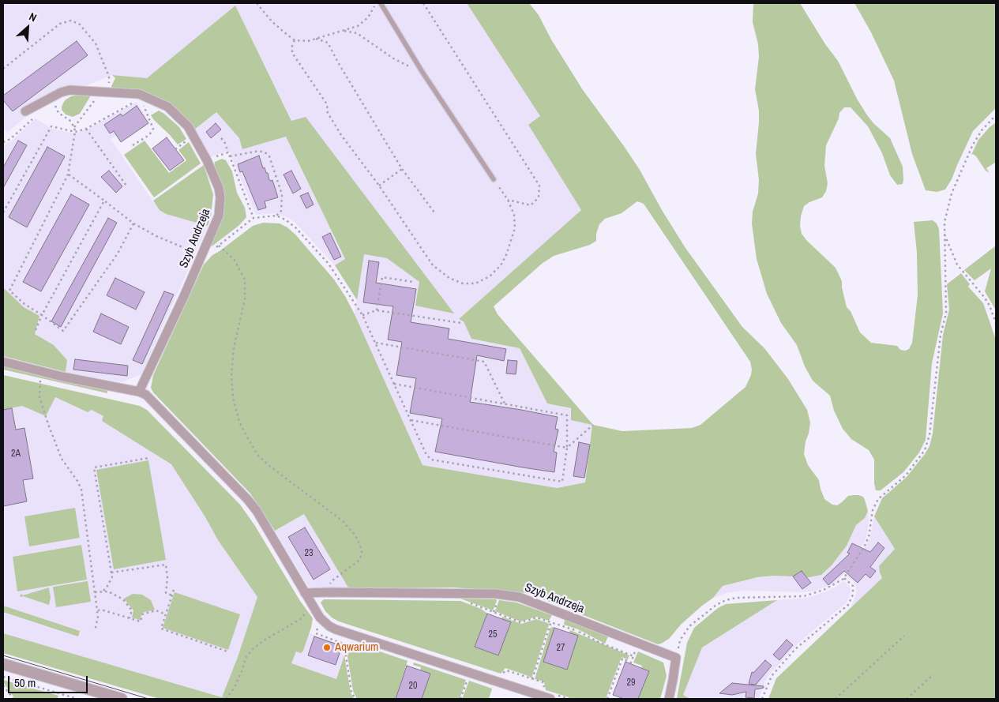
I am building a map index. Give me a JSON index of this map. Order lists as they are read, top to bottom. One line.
{"streets":{"street":["Szyb Andrzeja"]},"places":["Aqwarium"],"house_numbers":["2A","23","25","27","29","20"],"scale_bar":"50 m","north":"top right"}
